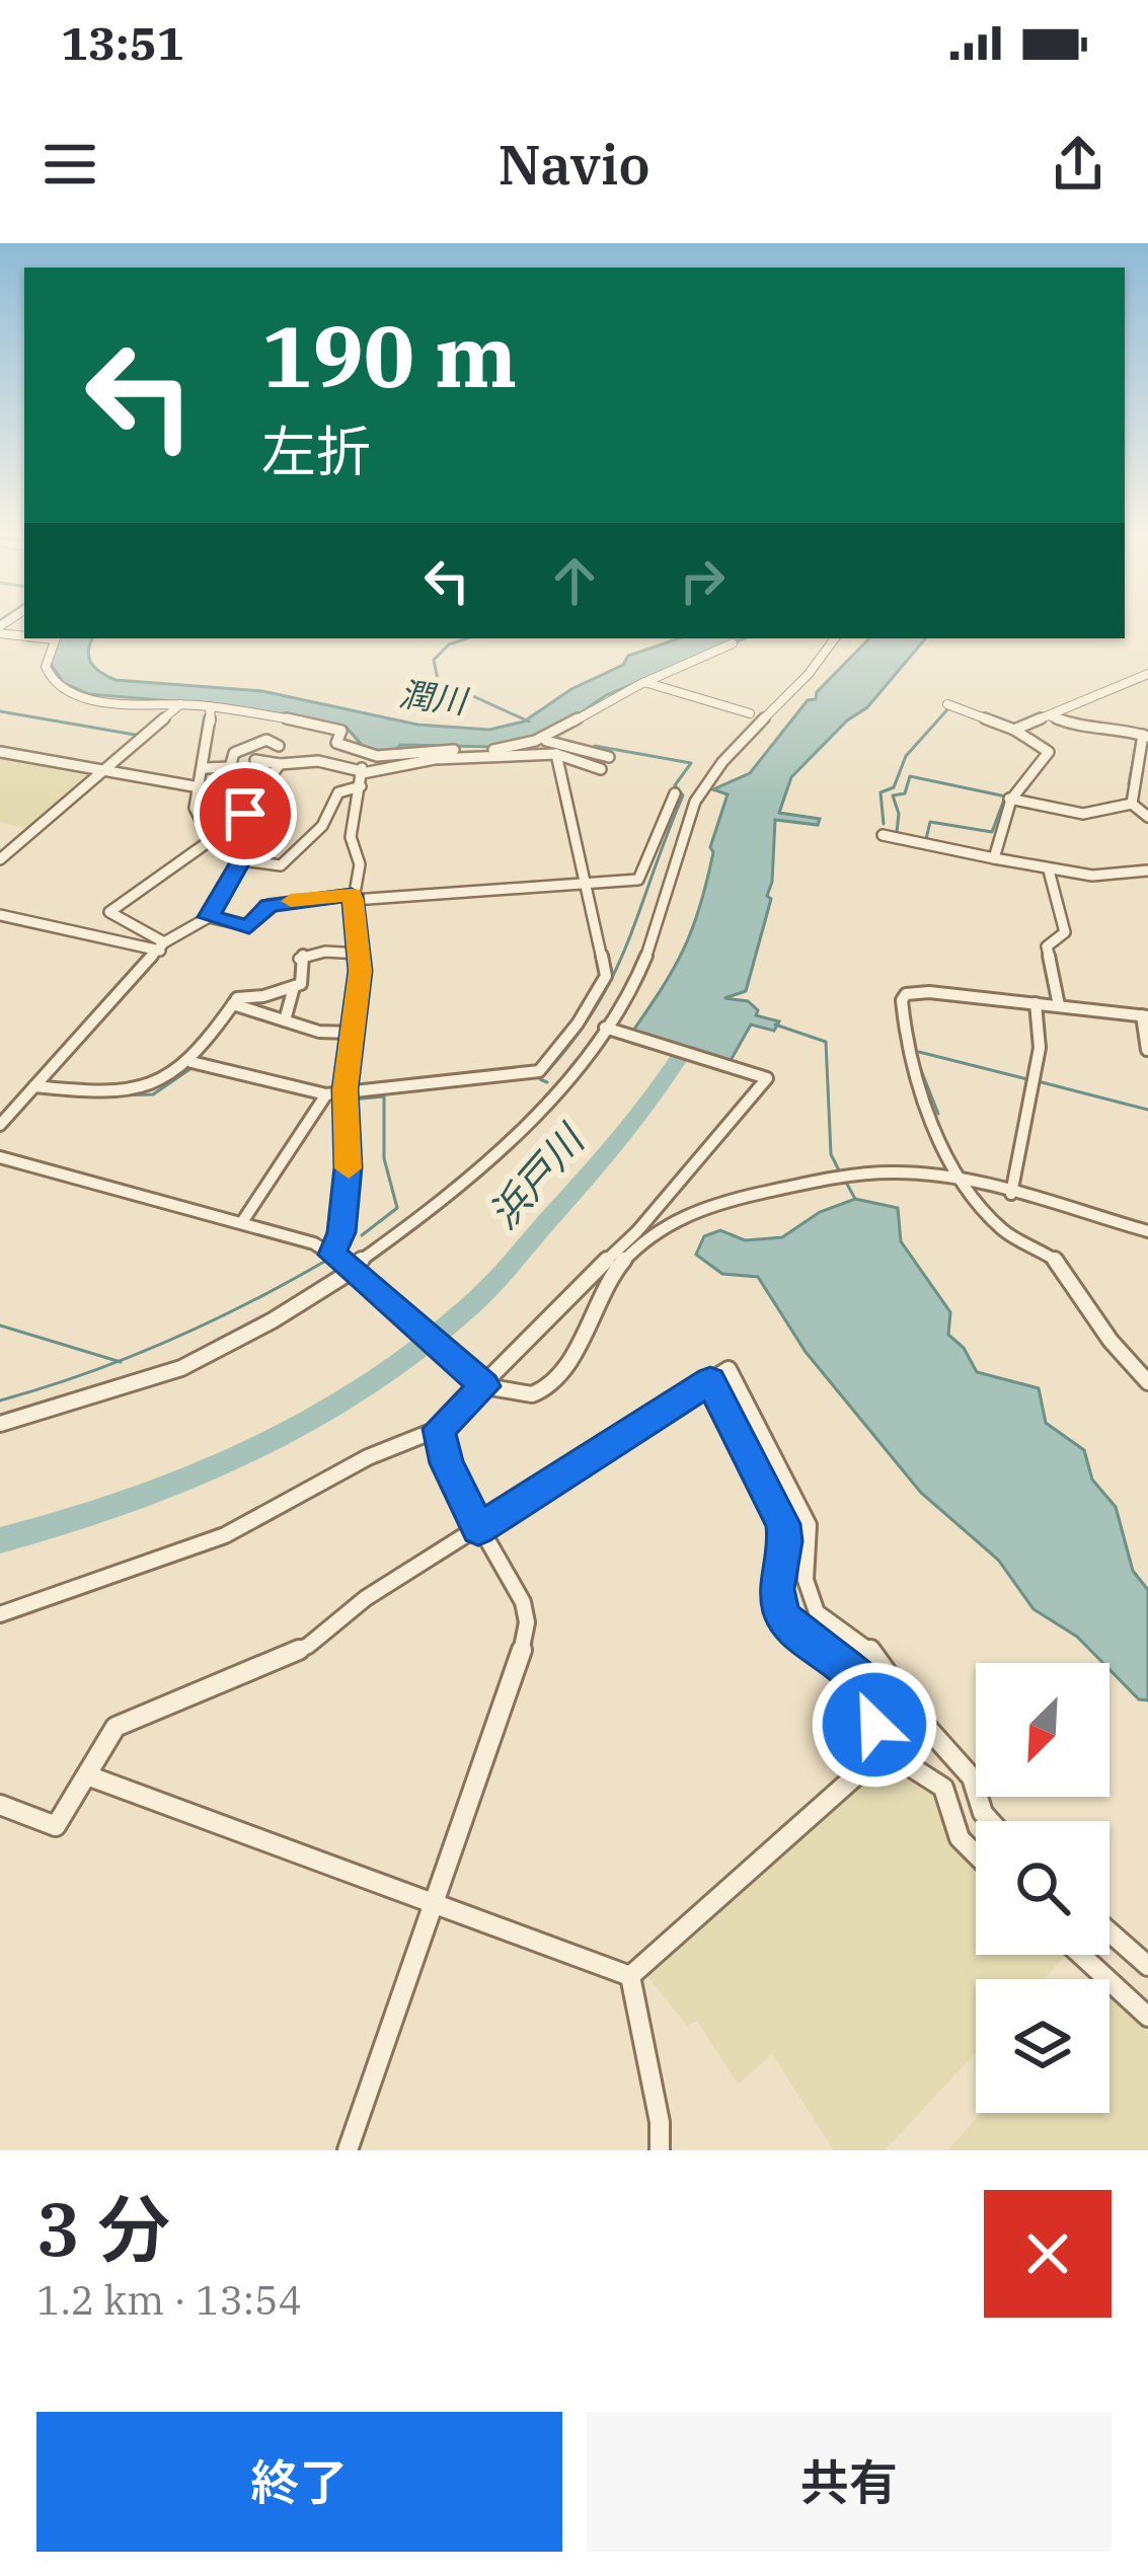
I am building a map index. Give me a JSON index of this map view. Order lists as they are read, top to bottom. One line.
{"water":["潤川","浜戸川"],"north":"bottom left","page":{"status":"13:51","header":"Navio","turn":["190 m","左折"],"heading":["3 分","1.2 km · 13:54"],"buttons":["終了","共有"]}}
